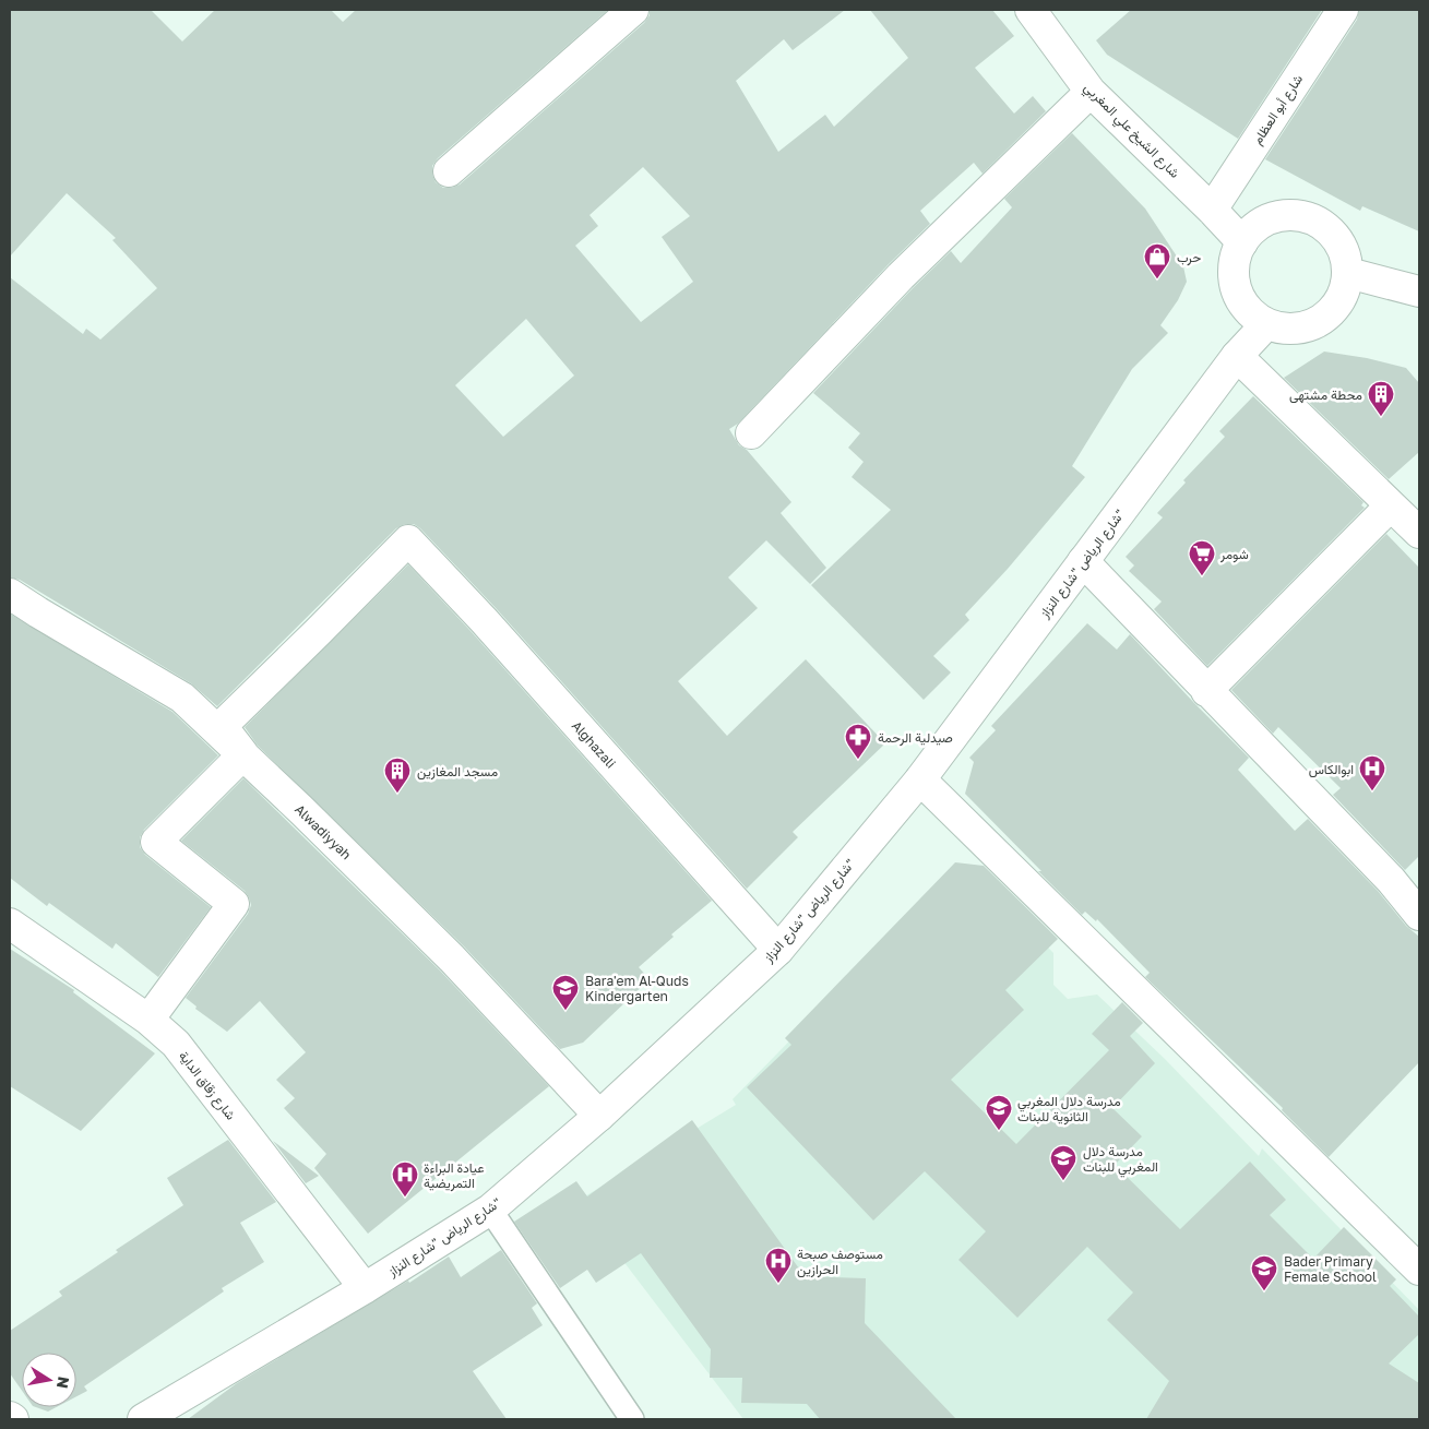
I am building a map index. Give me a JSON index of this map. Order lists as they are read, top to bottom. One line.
{"streets":{"street":["شارع أبو العظام","شارع الشيخ علي المغربي","شارع الرياض \"شارع النزاز\"","Alghazali","Alwadiyyah","شارع زقاق الداية"]},"crossings":[["شارع أبو العظام","شارع الشيخ علي المغربي"],["شارع الشيخ علي المغربي","شارع الرياض \"شارع النزاز\""],["شارع الرياض \"شارع النزاز\"","Alghazali"],["شارع الرياض \"شارع النزاز\"","Alwadiyyah"],["شارع الرياض \"شارع النزاز\"","شارع زقاق الداية"],["Alghazali","Alwadiyyah"]],"places":{"shop":["حرب"],"building":["محطة مشتهى","مسجد المغازين"],"supermarket":["شومر"],"pharmacy":["صيدلية الرحمة"],"hospital":["ابوالكاس","عيادة البراءة التمريضية","مستوصف صبحة الحرازين"],"school or university":["Bara'em Al-Quds Kindergarten","مدرسة دلال المغربي الثانوية للبنات","مدرسة دلال المغربي للبنات","Bader Primary Female School"]},"north":"right"}
